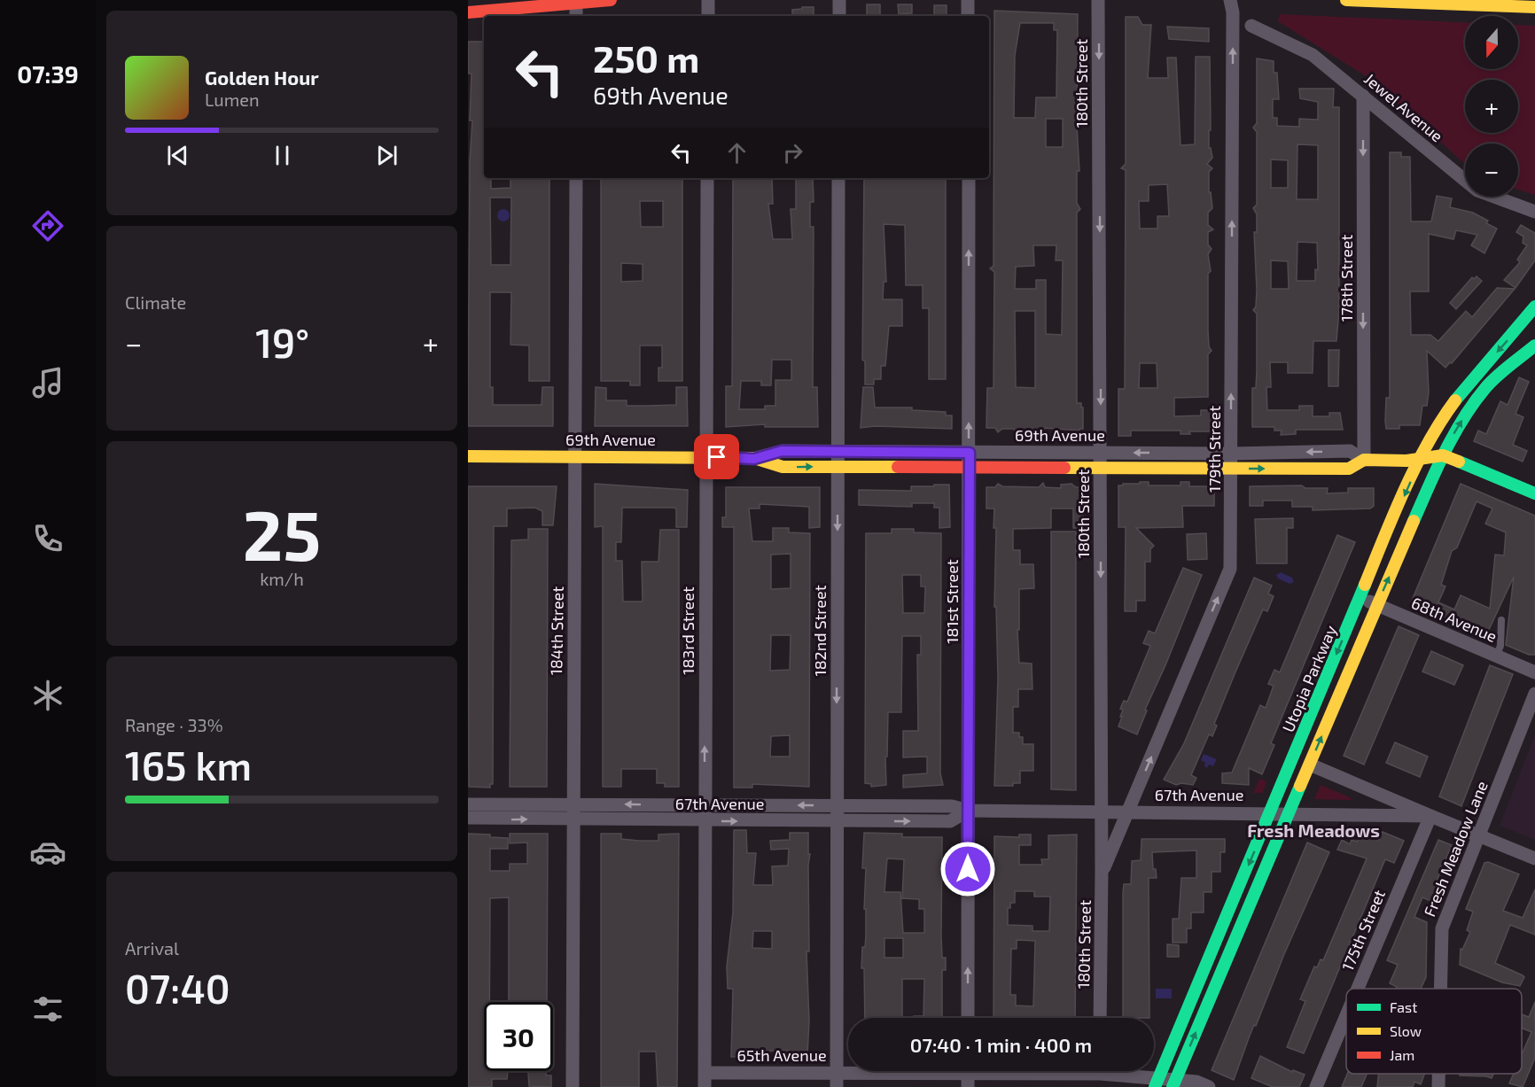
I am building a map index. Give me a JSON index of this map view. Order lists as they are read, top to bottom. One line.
{"streets":{"main road":["69th Avenue","Utopia Parkway"],"street":["180th Street","Jewel Avenue","178th Street","179th Street","181st Street","68th Avenue","184th Street","183rd Street","182nd Street","67th Avenue","Fresh Meadow Lane","175th Street","65th Avenue"]},"crossings":[["180th Street","69th Avenue"],["180th Street","179th Street"],["180th Street","67th Avenue"],["Jewel Avenue","178th Street"],["178th Street","69th Avenue"],["69th Avenue","179th Street"],["69th Avenue","181st Street"],["69th Avenue","184th Street"],["69th Avenue","183rd Street"],["69th Avenue","182nd Street"],["69th Avenue","Utopia Parkway"],["179th Street","67th Avenue"],["181st Street","67th Avenue"],["68th Avenue","Utopia Parkway"],["184th Street","67th Avenue"],["183rd Street","67th Avenue"],["183rd Street","65th Avenue"],["182nd Street","67th Avenue"],["182nd Street","65th Avenue"],["Utopia Parkway","67th Avenue"],["Utopia Parkway","65th Avenue"],["67th Avenue","Fresh Meadow Lane"],["67th Avenue","175th Street"]],"one_way":["180th Street","178th Street","179th Street","181st Street","183rd Street","182nd Street"],"districts":["Fresh Meadows"],"legend":["Fast","Slow","Jam"],"north":"bottom","page":{"tabs":"07:39","map_buttons":["+","−"],"turn":["250 m","69th Avenue"],"song":["Golden Hour","Lumen"],"tile":["Climate",["25","km/h"],["Range · 33%","165 km"],["Arrival","07:40"]],"heat":["−","19°","+"],"limit":"30","trip":"07:40 · 1 min · 400 m"}}
